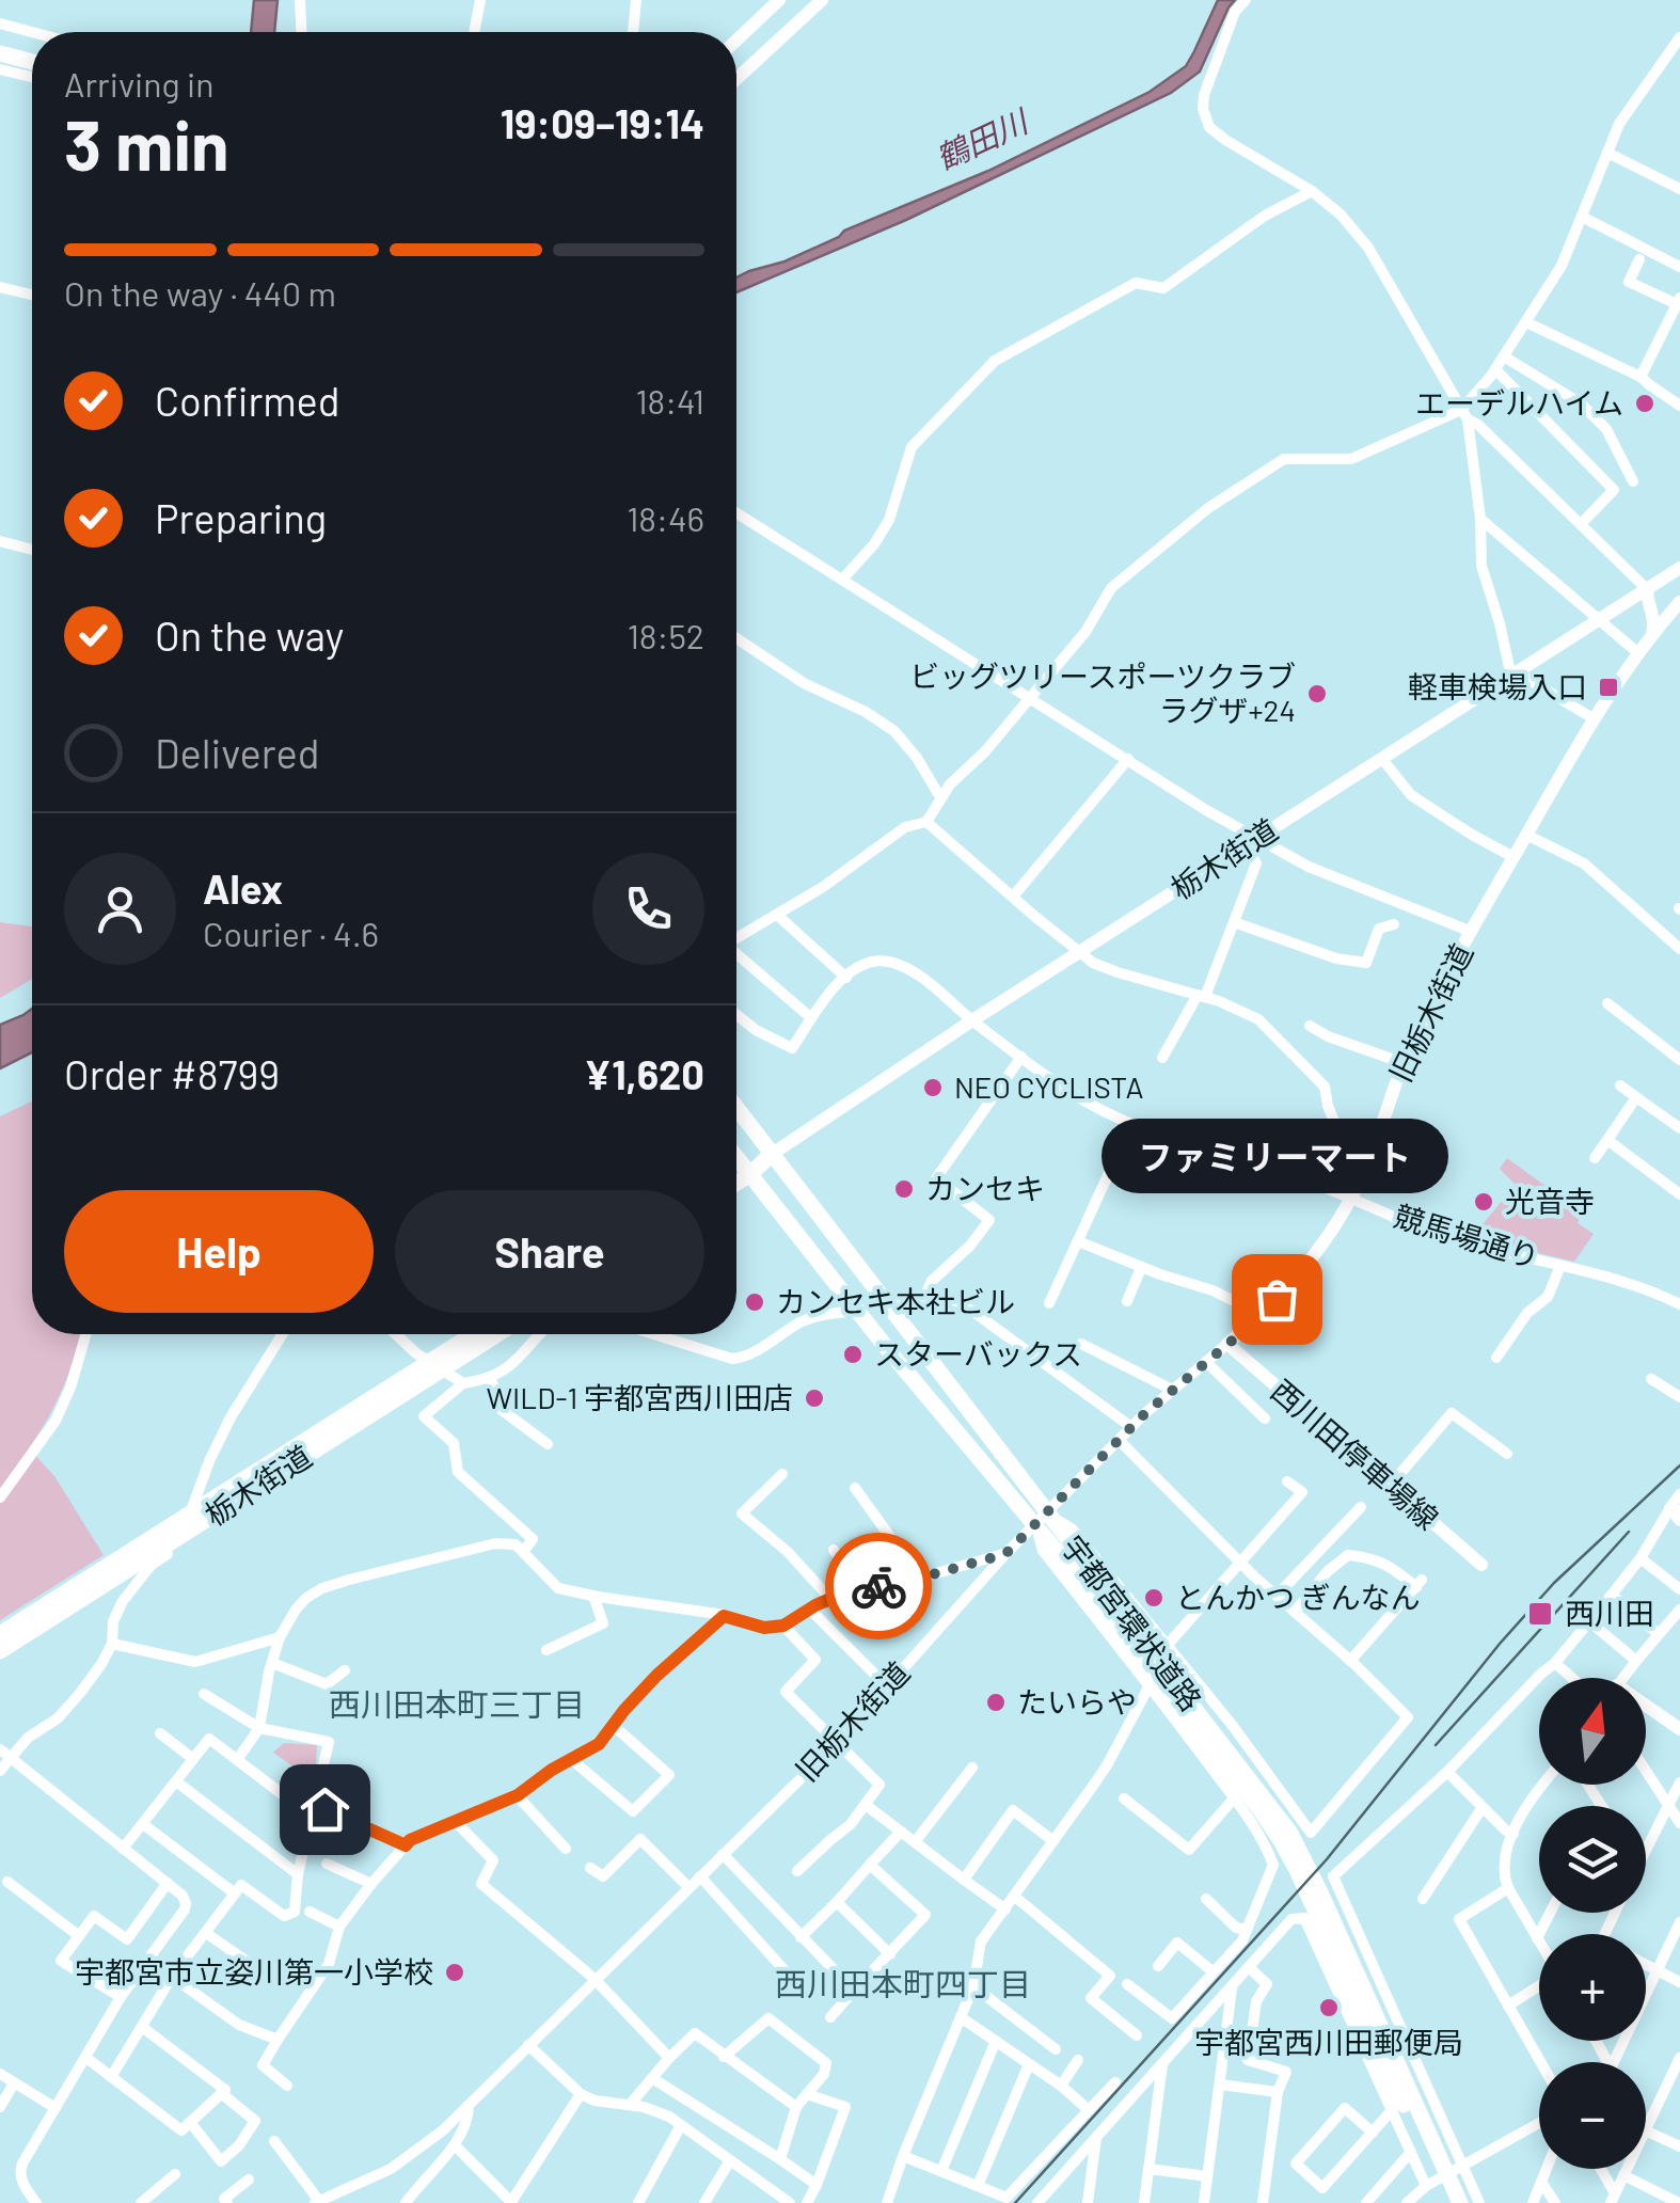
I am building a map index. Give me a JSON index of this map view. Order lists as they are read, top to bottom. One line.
{"streets":{"highway":["栃木街道","宇都宮環状道路"],"main road":["旧栃木街道","西川田停車場線"],"street":["競馬場通り"]},"crossings":[["栃木街道","競馬場通り"],["栃木街道","宇都宮環状道路"],["旧栃木街道","競馬場通り"],["旧栃木街道","西川田停車場線"],["旧栃木街道","宇都宮環状道路"]],"districts":["西川田本町三丁目","西川田本町四丁目"],"water":["鶴田川"],"places":{"other":["エーデルハイム","ビッグツリースポーツクラブ ラグザ+24","NEO CYCLISTA","カンセキ","光音寺","ファミリーマート","カンセキ本社ビル","スターバックス","WILD-1 宇都宮西川田店","とんかつ ぎんなん","たいらや","宇都宮市立姿川第一小学校","宇都宮西川田郵便局"],"transit":["軽車検場入口","西川田"]},"north":"top","page":{"heading":["3 min","Arriving in","19:09–19:14"],"panel":["Alex","Courier · 4.6","Order #8799","¥1,620"],"bar":"On the way · 440 m","list":[["Confirmed","18:41"],["Preparing","18:46"],["On the way","18:52"],"Delivered"],"bubble":"ファミリーマート","buttons":["Help","Share"],"map_buttons":["+","−"]}}
